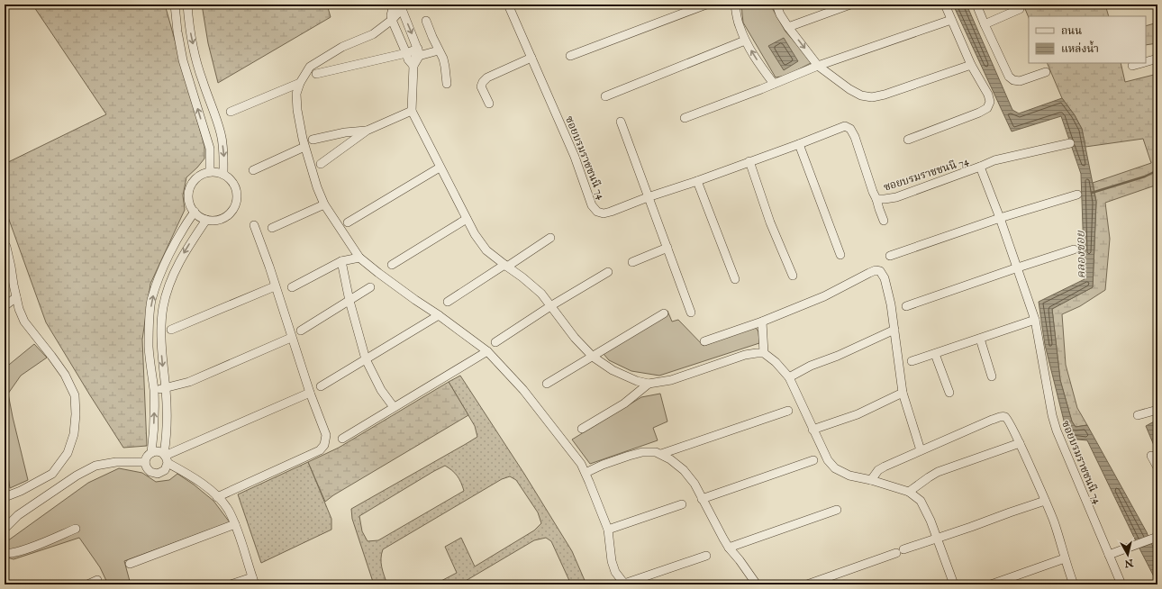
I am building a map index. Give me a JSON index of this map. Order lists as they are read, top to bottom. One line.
{"streets":{"street":["ซอยบรมราชชนนี 74"]},"water":["คลองซอย"],"legend":["ถนน","แหล่งน้ำ"],"north":"bottom"}
